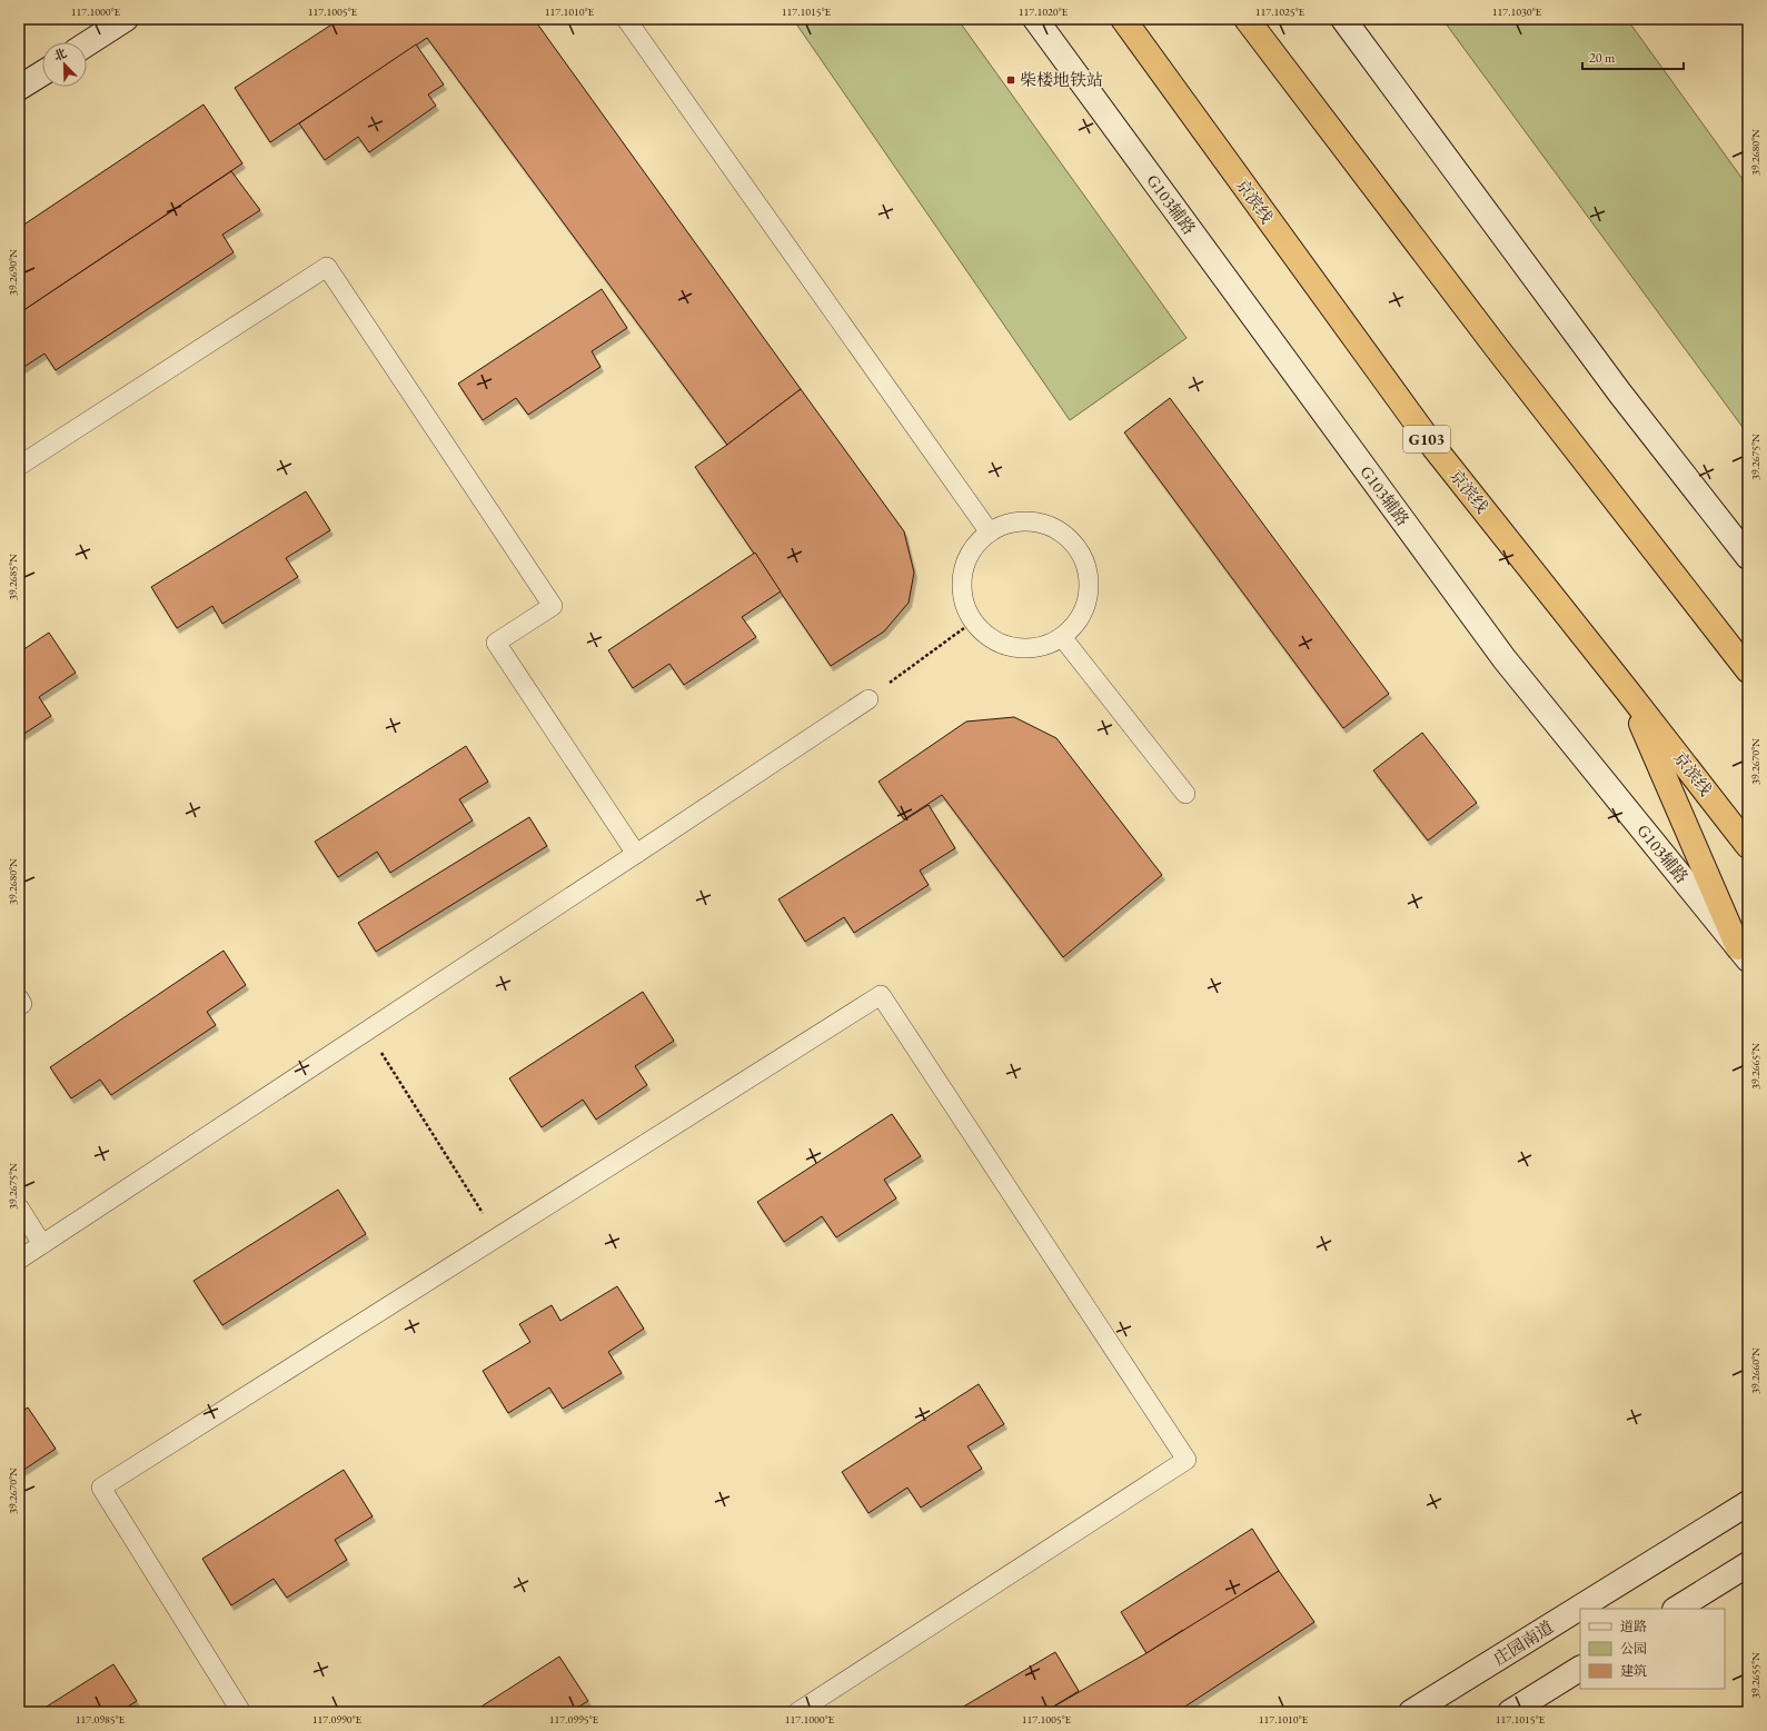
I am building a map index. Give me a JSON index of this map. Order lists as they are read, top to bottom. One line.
{"streets":{"highway":["京滨线","G103"],"street":["G103辅路","庄园南道"]},"places":{"transit":["柴楼地铁站"]},"legend":["道路","公园","建筑"],"scale_bar":"20 m","north":"top left","coordinates":["117.1000°E","117.1005°E","117.1010°E","117.1015°E","117.1020°E","117.1025°E","117.1030°E","39.2680°N","39.2690°N","39.2675°N","39.2685°N","39.2670°N","39.2665°N","39.2660°N","39.2655°N","117.0985°E","117.0990°E","117.0995°E"]}
